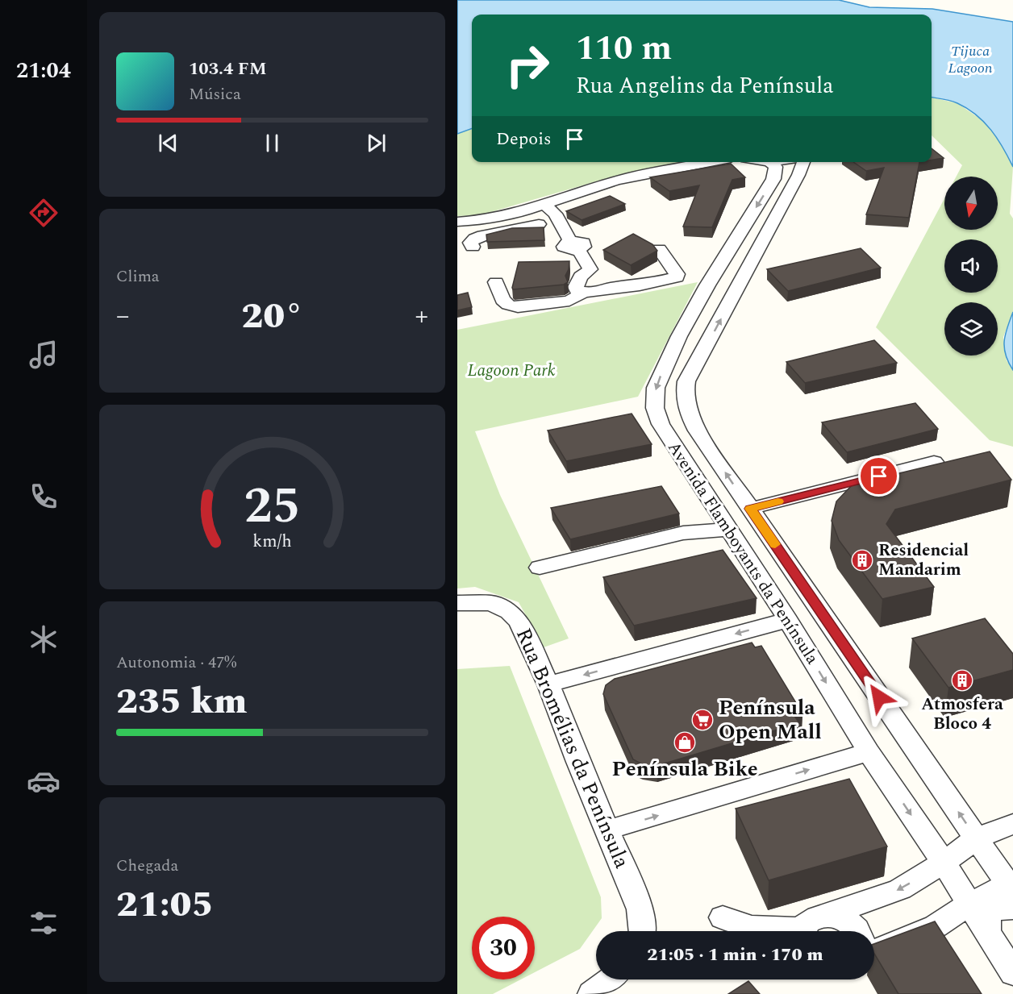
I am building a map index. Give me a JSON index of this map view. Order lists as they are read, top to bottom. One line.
{"streets":{"street":["Avenida Flamboyants da Península","Rua Bromélias da Península"]},"water":["Tijuca Lagoon"],"parks":["Lagoon Park"],"places":{"building":["Residencial Mandarim","Atmosfera Bloco 4"],"supermarket":["Península Open Mall"],"shop":["Península Bike"]},"north":"bottom","page":{"tabs":"21:04","turn":["110 m","Rua Angelins da Península"],"song":["103.4 FM","Música"],"then":"Depois","tile":["Clima",["Autonomia · 47%","235 km"],["Chegada","21:05"]],"heat":["−","20°","+"],"limit":"30","trip":"21:05 · 1 min · 170 m","gauge":["25","km/h"]}}
